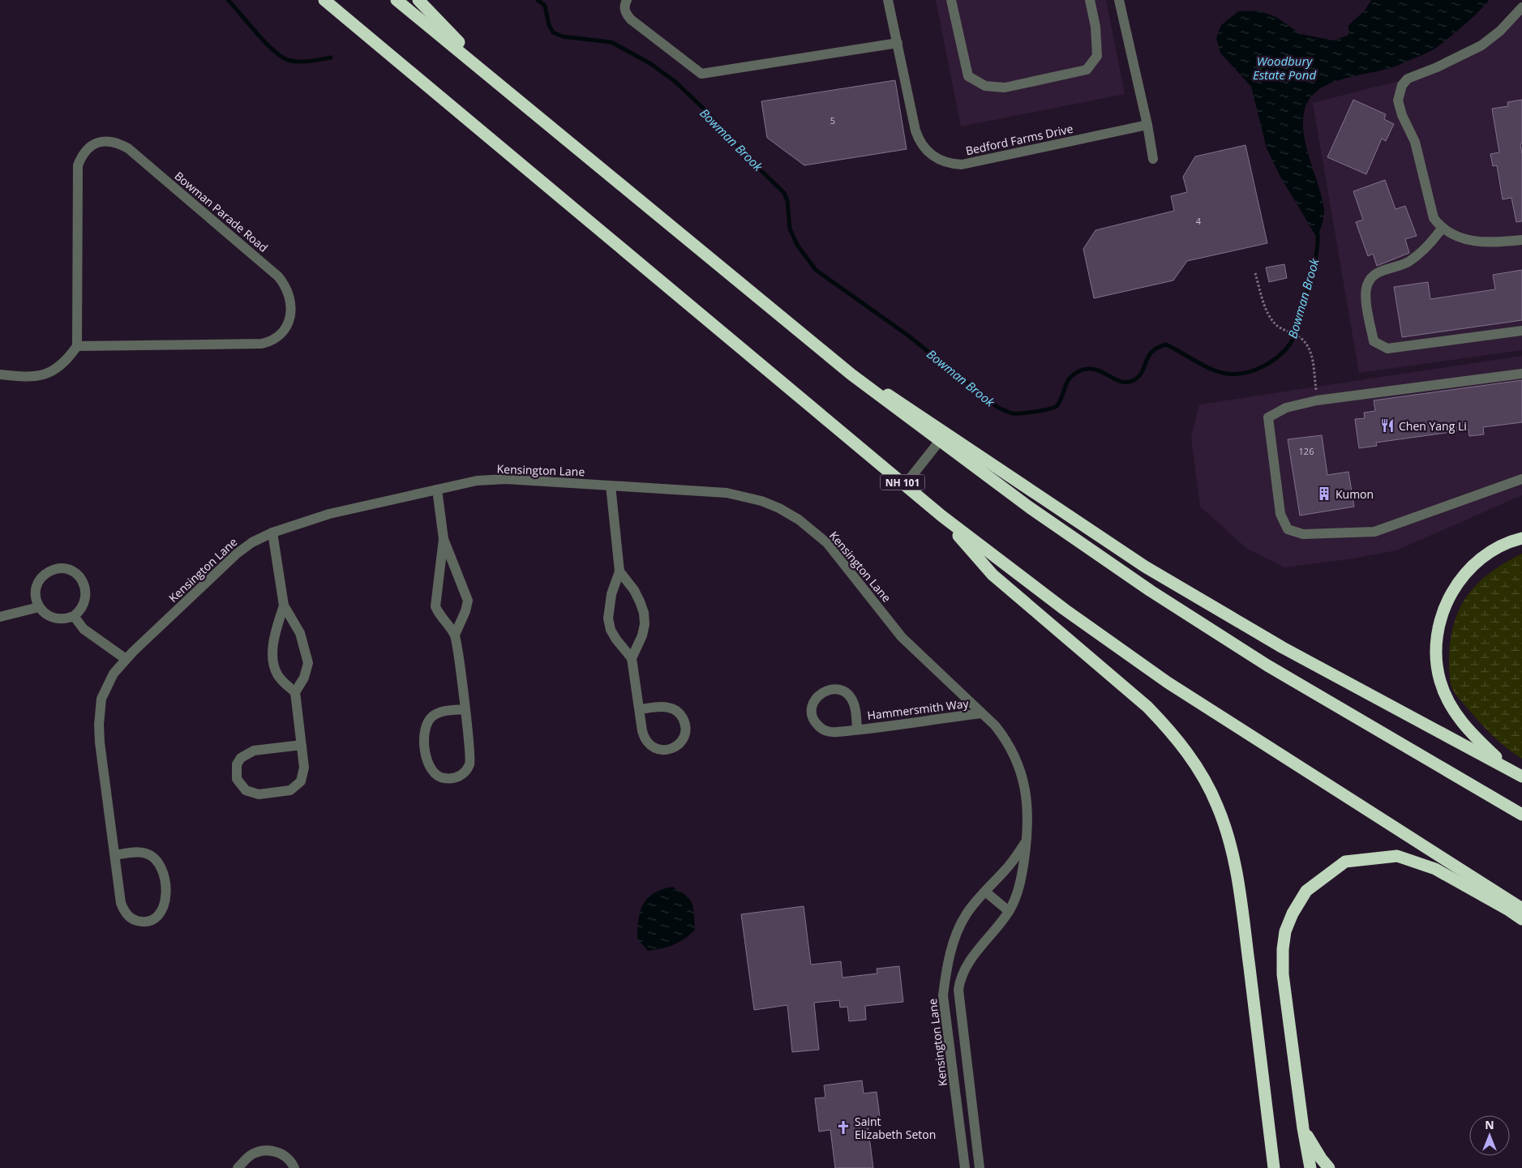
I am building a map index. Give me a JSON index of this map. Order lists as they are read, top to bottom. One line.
{"streets":{"highway":["NH 101"],"street":["Bedford Farms Drive","Bowman Parade Road","Kensington Lane","Hammersmith Way"]},"crossings":[["Kensington Lane","Hammersmith Way"]],"water":["Woodbury Estate Pond","Bowman Brook"],"places":{"restaurant":["Chen Yang Li"],"building":["Kumon"],"church":["Saint Elizabeth Seton"]},"house_numbers":["5","4","126"],"north":"top"}
